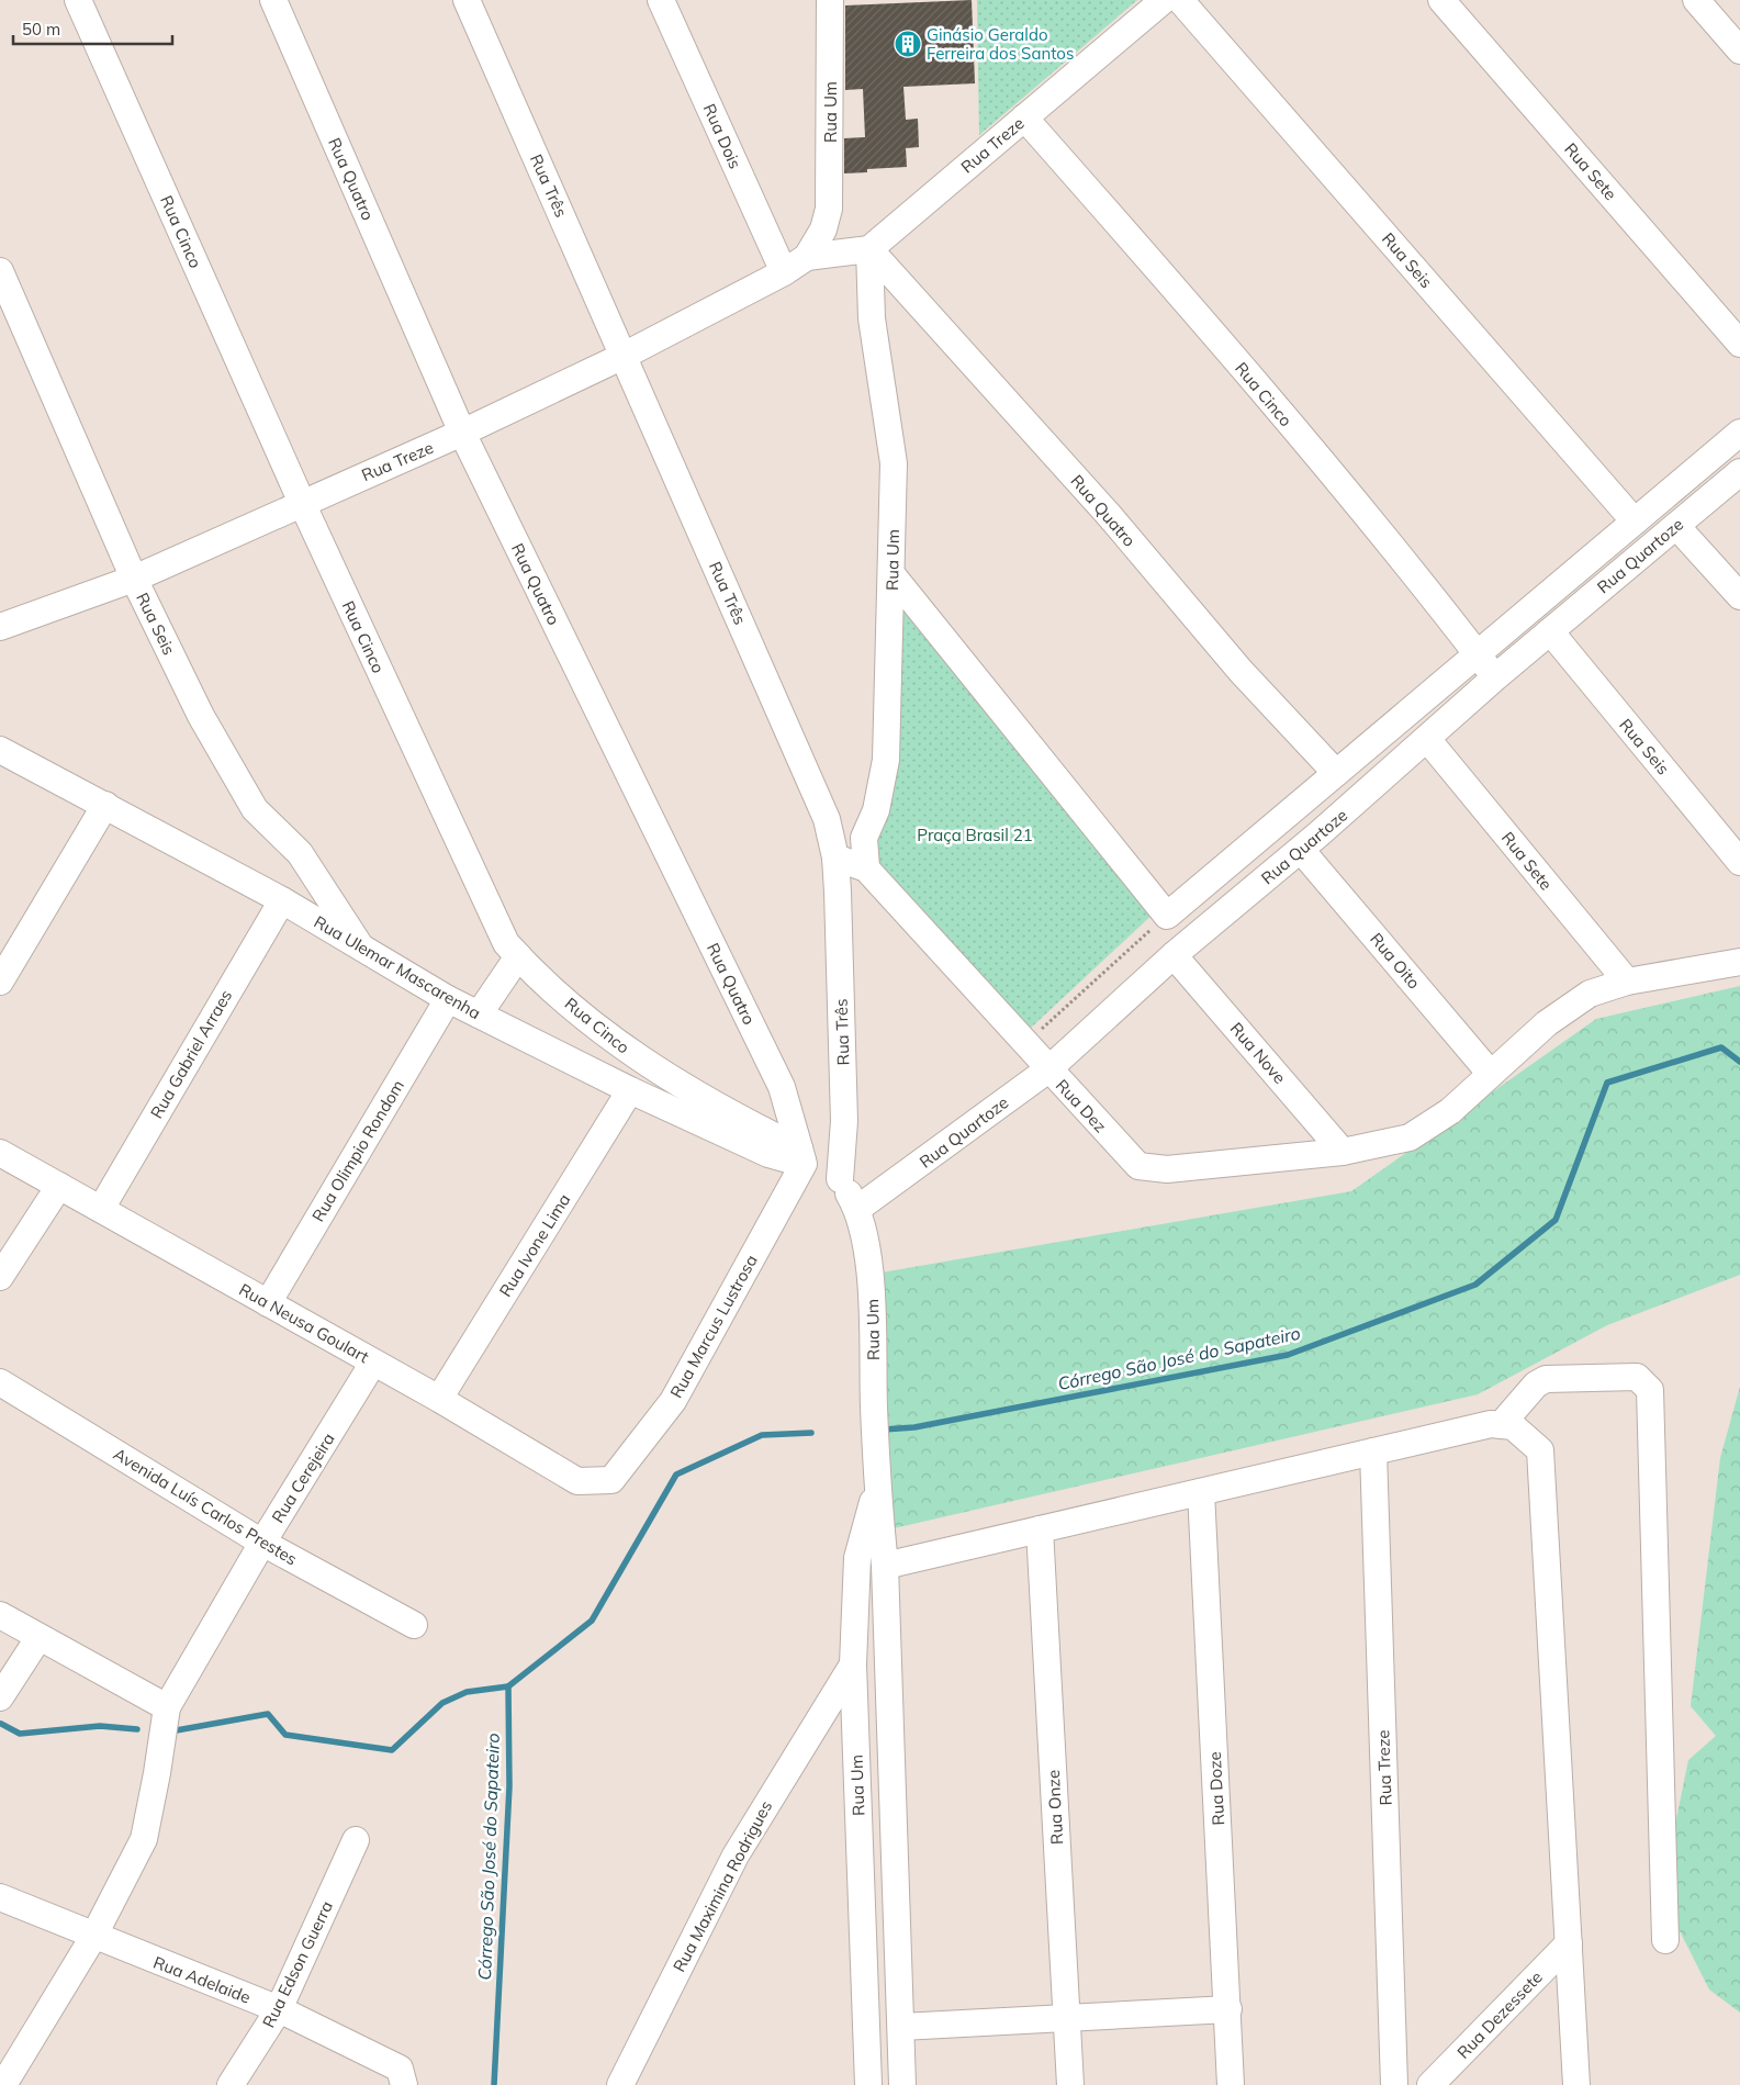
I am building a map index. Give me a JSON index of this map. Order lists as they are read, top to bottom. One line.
{"streets":{"street":["Rua Um","Rua Dois","Rua Treze","Rua Sete","Rua Quatro","Rua Três","Rua Cinco","Rua Seis","Rua Quartoze","Rua Oito","Rua Ulemar Mascarenha","Rua Nove","Rua Gabriel Arraes","Rua Dez","Rua Olimpio Rondom","Rua Ivone Lima","Rua Neusa Goulart","Rua Marcus Lustrosa","Rua Cerejeira","Avenida Luís Carlos Prestes","Rua Doze","Rua Onze","Rua Maximina Rodrigues","Rua Edson Guerra","Rua Adelaide","Rua Dezessete"]},"crossings":[["Rua Um","Rua Dois"],["Rua Um","Rua Treze"],["Rua Um","Rua Quatro"],["Rua Um","Rua Três"],["Rua Um","Rua Quartoze"],["Rua Um","Rua Dez"],["Rua Um","Rua Maximina Rodrigues"],["Rua Dois","Rua Treze"],["Rua Treze","Rua Quatro"],["Rua Treze","Rua Três"],["Rua Treze","Rua Cinco"],["Rua Treze","Rua Seis"],["Rua Sete","Rua Quartoze"],["Rua Quatro","Rua Cinco"],["Rua Quatro","Rua Quartoze"],["Rua Quatro","Rua Ulemar Mascarenha"],["Rua Quatro","Rua Marcus Lustrosa"],["Rua Cinco","Rua Quartoze"],["Rua Cinco","Rua Ulemar Mascarenha"],["Rua Cinco","Rua Marcus Lustrosa"],["Rua Seis","Rua Quartoze"],["Rua Seis","Rua Ulemar Mascarenha"],["Rua Quartoze","Rua Oito"],["Rua Quartoze","Rua Nove"],["Rua Quartoze","Rua Dez"],["Rua Ulemar Mascarenha","Rua Gabriel Arraes"],["Rua Ulemar Mascarenha","Rua Olimpio Rondom"],["Rua Ulemar Mascarenha","Rua Ivone Lima"],["Rua Ulemar Mascarenha","Rua Marcus Lustrosa"],["Rua Nove","Rua Dez"],["Rua Gabriel Arraes","Rua Neusa Goulart"],["Rua Olimpio Rondom","Rua Neusa Goulart"],["Rua Ivone Lima","Rua Neusa Goulart"],["Rua Neusa Goulart","Rua Marcus Lustrosa"],["Rua Neusa Goulart","Rua Cerejeira"],["Rua Cerejeira","Avenida Luís Carlos Prestes"],["Rua Edson Guerra","Rua Adelaide"]],"water":["Córrego São José do Sapateiro"],"parks":["Praça Brasil 21"],"places":{"building":["Ginásio Geraldo Ferreira dos Santos"]},"scale_bar":"50 m"}
